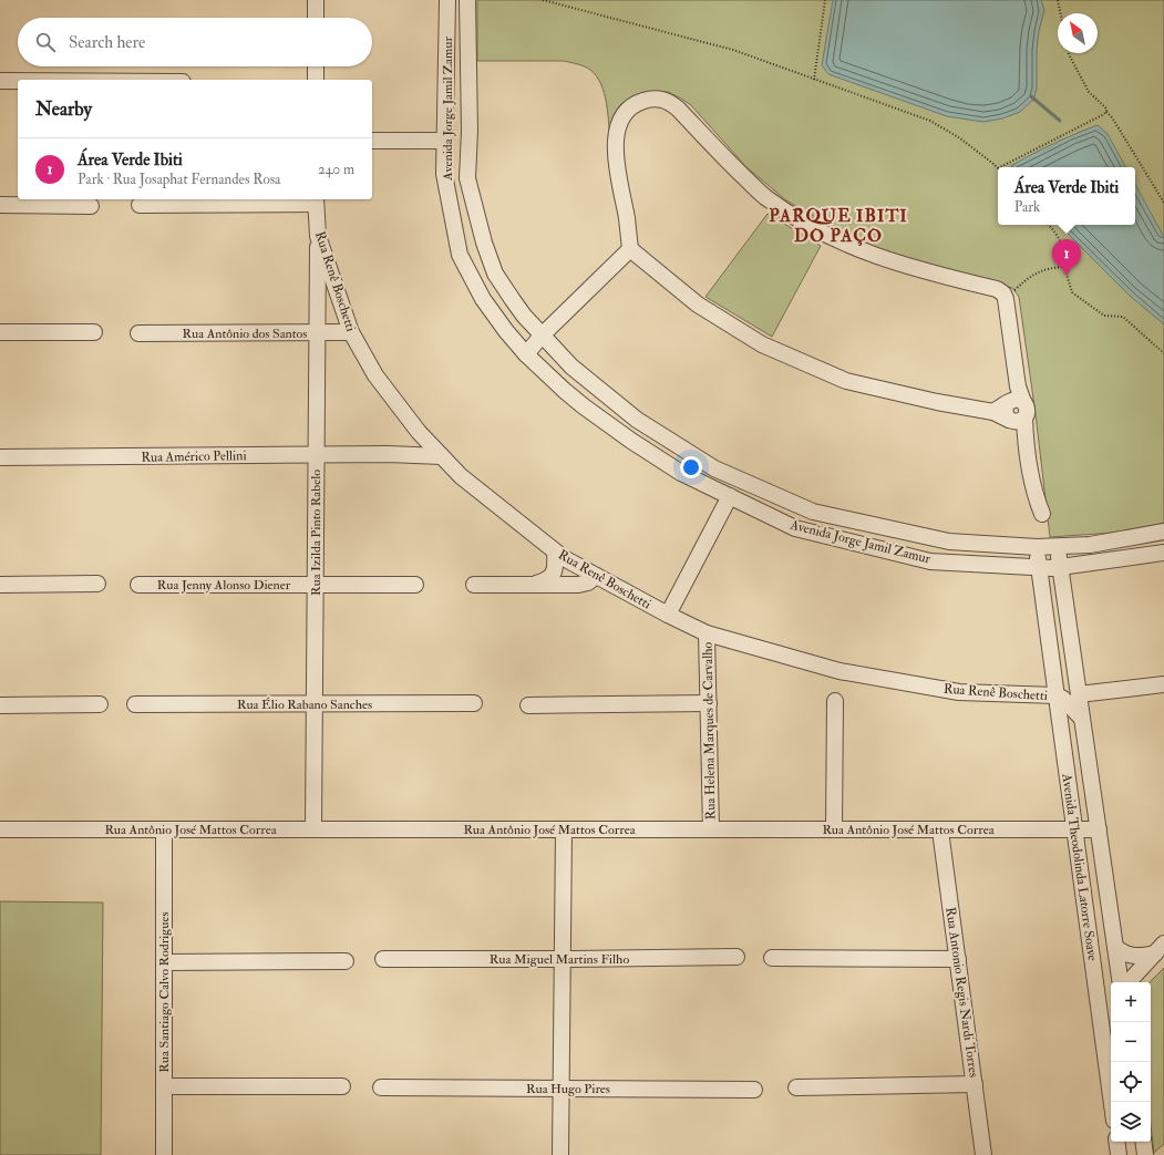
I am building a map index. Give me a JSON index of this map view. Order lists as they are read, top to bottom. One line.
{"streets":{"street":["Avenida Jorge Jamil Zamur","Rua Renê Boschetti","Rua Antônio dos Santos","Rua Américo Pellini","Rua Izilda Pinto Rabelo","Rua Jenny Alonso Diener","Rua Élio Rabano Sanches","Rua Helena Marques de Carvalho","Rua Antônio José Mattos Correa","Avenida Theodolinda Latorre Soave","Rua Miguel Martins Filho","Rua Santiago Calvo Rodrigues","Rua Antonio Regis Nardi Torres","Rua Hugo Pires"]},"crossings":[["Avenida Jorge Jamil Zamur","Avenida Theodolinda Latorre Soave"],["Rua Renê Boschetti","Rua Antônio dos Santos"],["Rua Renê Boschetti","Rua Américo Pellini"],["Rua Renê Boschetti","Rua Izilda Pinto Rabelo"],["Rua Renê Boschetti","Rua Helena Marques de Carvalho"],["Rua Renê Boschetti","Avenida Theodolinda Latorre Soave"],["Rua Antônio dos Santos","Rua Izilda Pinto Rabelo"],["Rua Américo Pellini","Rua Izilda Pinto Rabelo"],["Rua Izilda Pinto Rabelo","Rua Jenny Alonso Diener"],["Rua Izilda Pinto Rabelo","Rua Élio Rabano Sanches"],["Rua Izilda Pinto Rabelo","Rua Antônio José Mattos Correa"],["Rua Helena Marques de Carvalho","Rua Antônio José Mattos Correa"],["Rua Antônio José Mattos Correa","Avenida Theodolinda Latorre Soave"],["Rua Antônio José Mattos Correa","Rua Santiago Calvo Rodrigues"],["Rua Antônio José Mattos Correa","Rua Antonio Regis Nardi Torres"]],"districts":["PARQUE IBITI DO PAÇO"],"north":"top left","page":{"search":"Search here","heading":"Nearby","list":[{"mark":"1","name":"Área Verde Ibiti","note":"Park · Rua Josaphat Fernandes Rosa","value":"240 m"}],"popup":["Área Verde Ibiti","Park"],"pins":"1","map_buttons":["+","−"]}}
